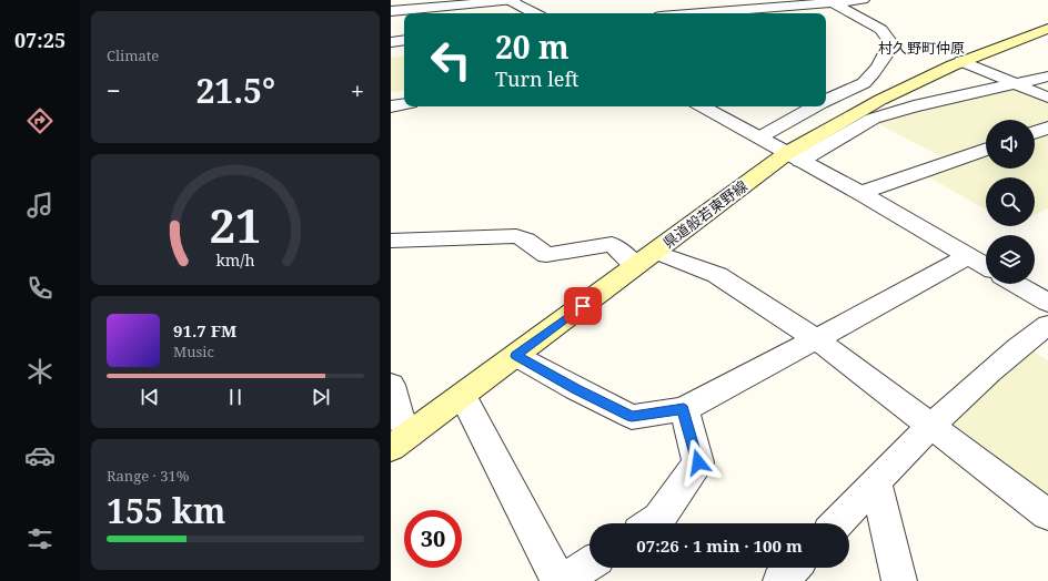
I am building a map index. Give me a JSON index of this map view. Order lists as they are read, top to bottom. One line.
{"streets":{"main road":["県道般若東野線"]},"districts":["村久野町仲原"],"page":{"tabs":"07:25","tile":["Climate",["Range · 31%","155 km"]],"turn":["20 m","Turn left"],"heat":["−","21.5°","+"],"song":["91.7 FM","Music"],"limit":"30","trip":"07:26 · 1 min · 100 m","gauge":["21","km/h"]}}
